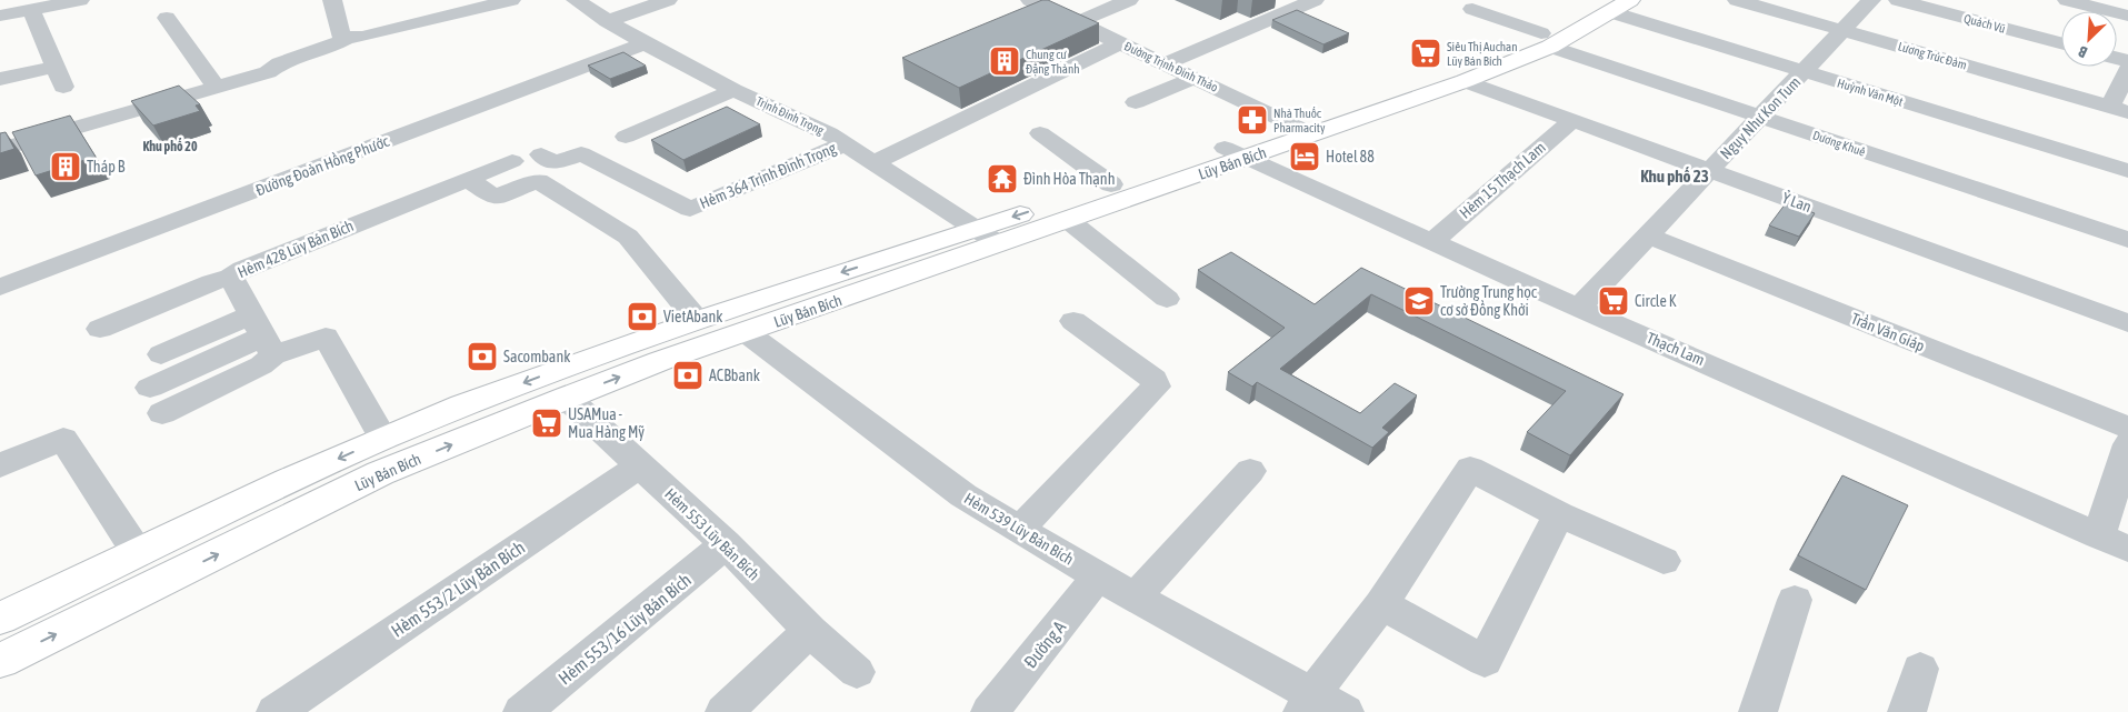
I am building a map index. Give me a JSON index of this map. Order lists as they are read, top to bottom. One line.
{"streets":{"main road":["Lũy Bán Bích"],"street":["Quách Vũ","Lương Trúc Đàm","Đường Trịnh Đình Thảo","Huỳnh Văn Một","Trịnh Đình Trọng","Ngụy Như Kon Tum","Dương Khuê","Đường Đoàn Hồng Phước","Hẻm 364 Trịnh Đình Trọng","Hẻm 15 Thạch Lam","Ỷ Lan","Hẻm 428 Lũy Bán Bích","Trần Văn Giáp","Thạch Lam","Hẻm 539 Lũy Bán Bích","Hẻm 553 Lũy Bán Bích","Hèm 553/2 Lũy Bán Bích","Hèm 553/16 Lũy Bán Bích","Đường A"]},"crossings":[["Lương Trúc Đàm","Ngụy Như Kon Tum"],["Đường Trịnh Đình Thảo","Lũy Bán Bích"],["Huỳnh Văn Một","Ngụy Như Kon Tum"],["Huỳnh Văn Một","Lũy Bán Bích"],["Trịnh Đình Trọng","Lũy Bán Bích"],["Trịnh Đình Trọng","Đường Đoàn Hồng Phước"],["Trịnh Đình Trọng","Hẻm 364 Trịnh Đình Trọng"],["Ngụy Như Kon Tum","Dương Khuê"],["Ngụy Như Kon Tum","Ỷ Lan"],["Ngụy Như Kon Tum","Trần Văn Giáp"],["Ngụy Như Kon Tum","Thạch Lam"],["Dương Khuê","Lũy Bán Bích"],["Lũy Bán Bích","Ỷ Lan"],["Lũy Bán Bích","Thạch Lam"],["Lũy Bán Bích","Hẻm 539 Lũy Bán Bích"],["Lũy Bán Bích","Hẻm 553 Lũy Bán Bích"],["Hẻm 15 Thạch Lam","Ỷ Lan"],["Hẻm 15 Thạch Lam","Thạch Lam"],["Hẻm 539 Lũy Bán Bích","Đường A"],["Hẻm 553 Lũy Bán Bích","Hèm 553/2 Lũy Bán Bích"],["Hẻm 553 Lũy Bán Bích","Hèm 553/16 Lũy Bán Bích"]],"districts":["Khu phố 20","Khu phố 23"],"places":{"supermarket":["Siêu Thị Auchan Lũy Bán Bích","Circle K","USAMua - Mua Hàng Mỹ"],"building":["Chung cư Đặng Thành","Tháp B"],"pharmacy":["Nhà Thuốc Pharmacity"],"hotel":["Hotel 88"],"temple":["Đình Hòa Thạnh"],"school or university":["Trường Trung học cơ sở Đồng Khởi"],"bank":["VietAbank","Sacombank","ACBbank"]},"north":"bottom left"}
